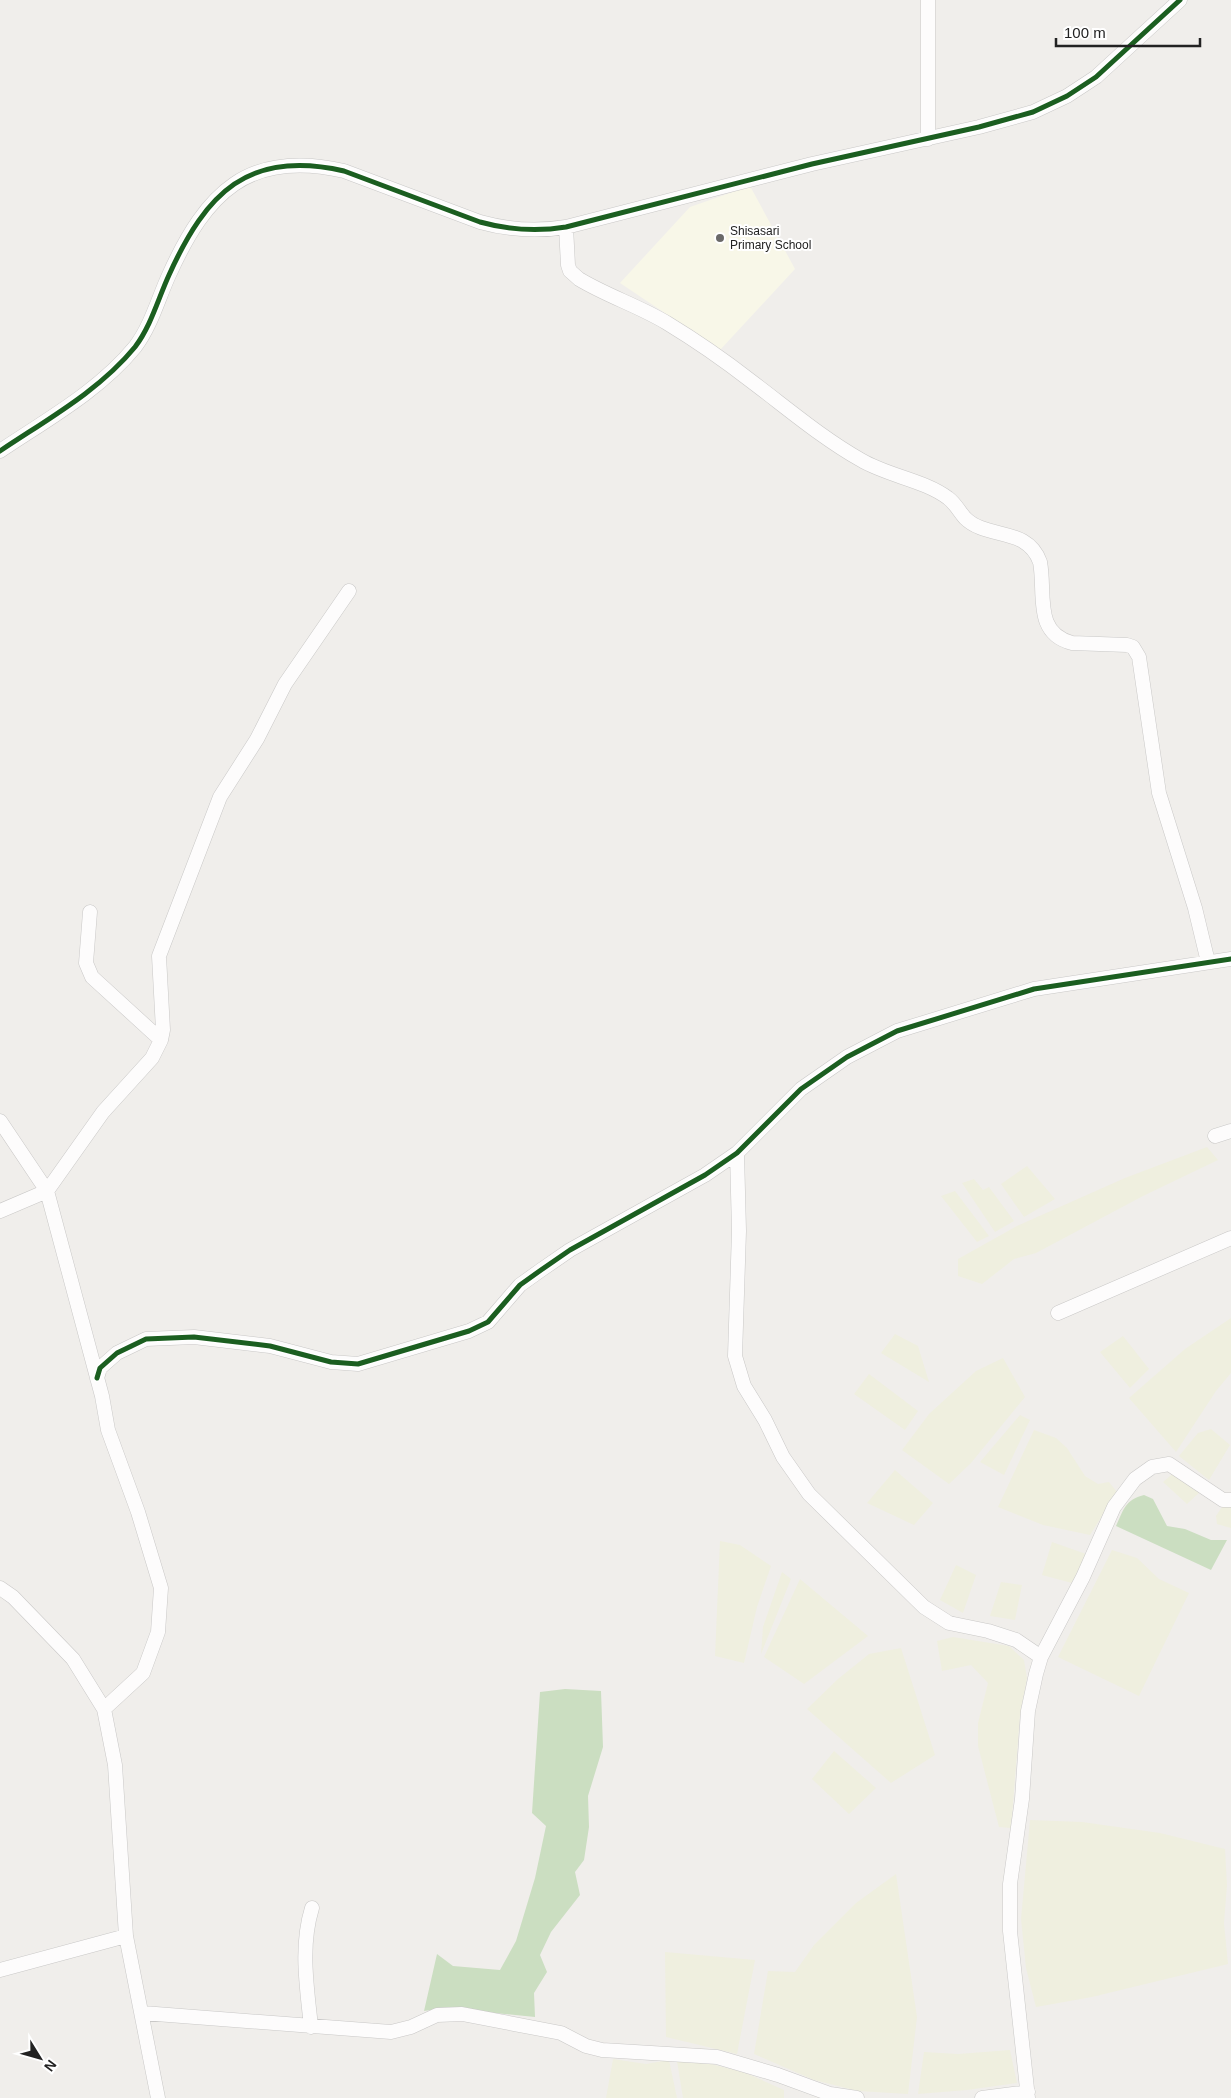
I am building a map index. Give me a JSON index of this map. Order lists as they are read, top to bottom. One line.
{"places":["Shisasari Primary School"],"scale_bar":"100 m","north":"bottom right"}
